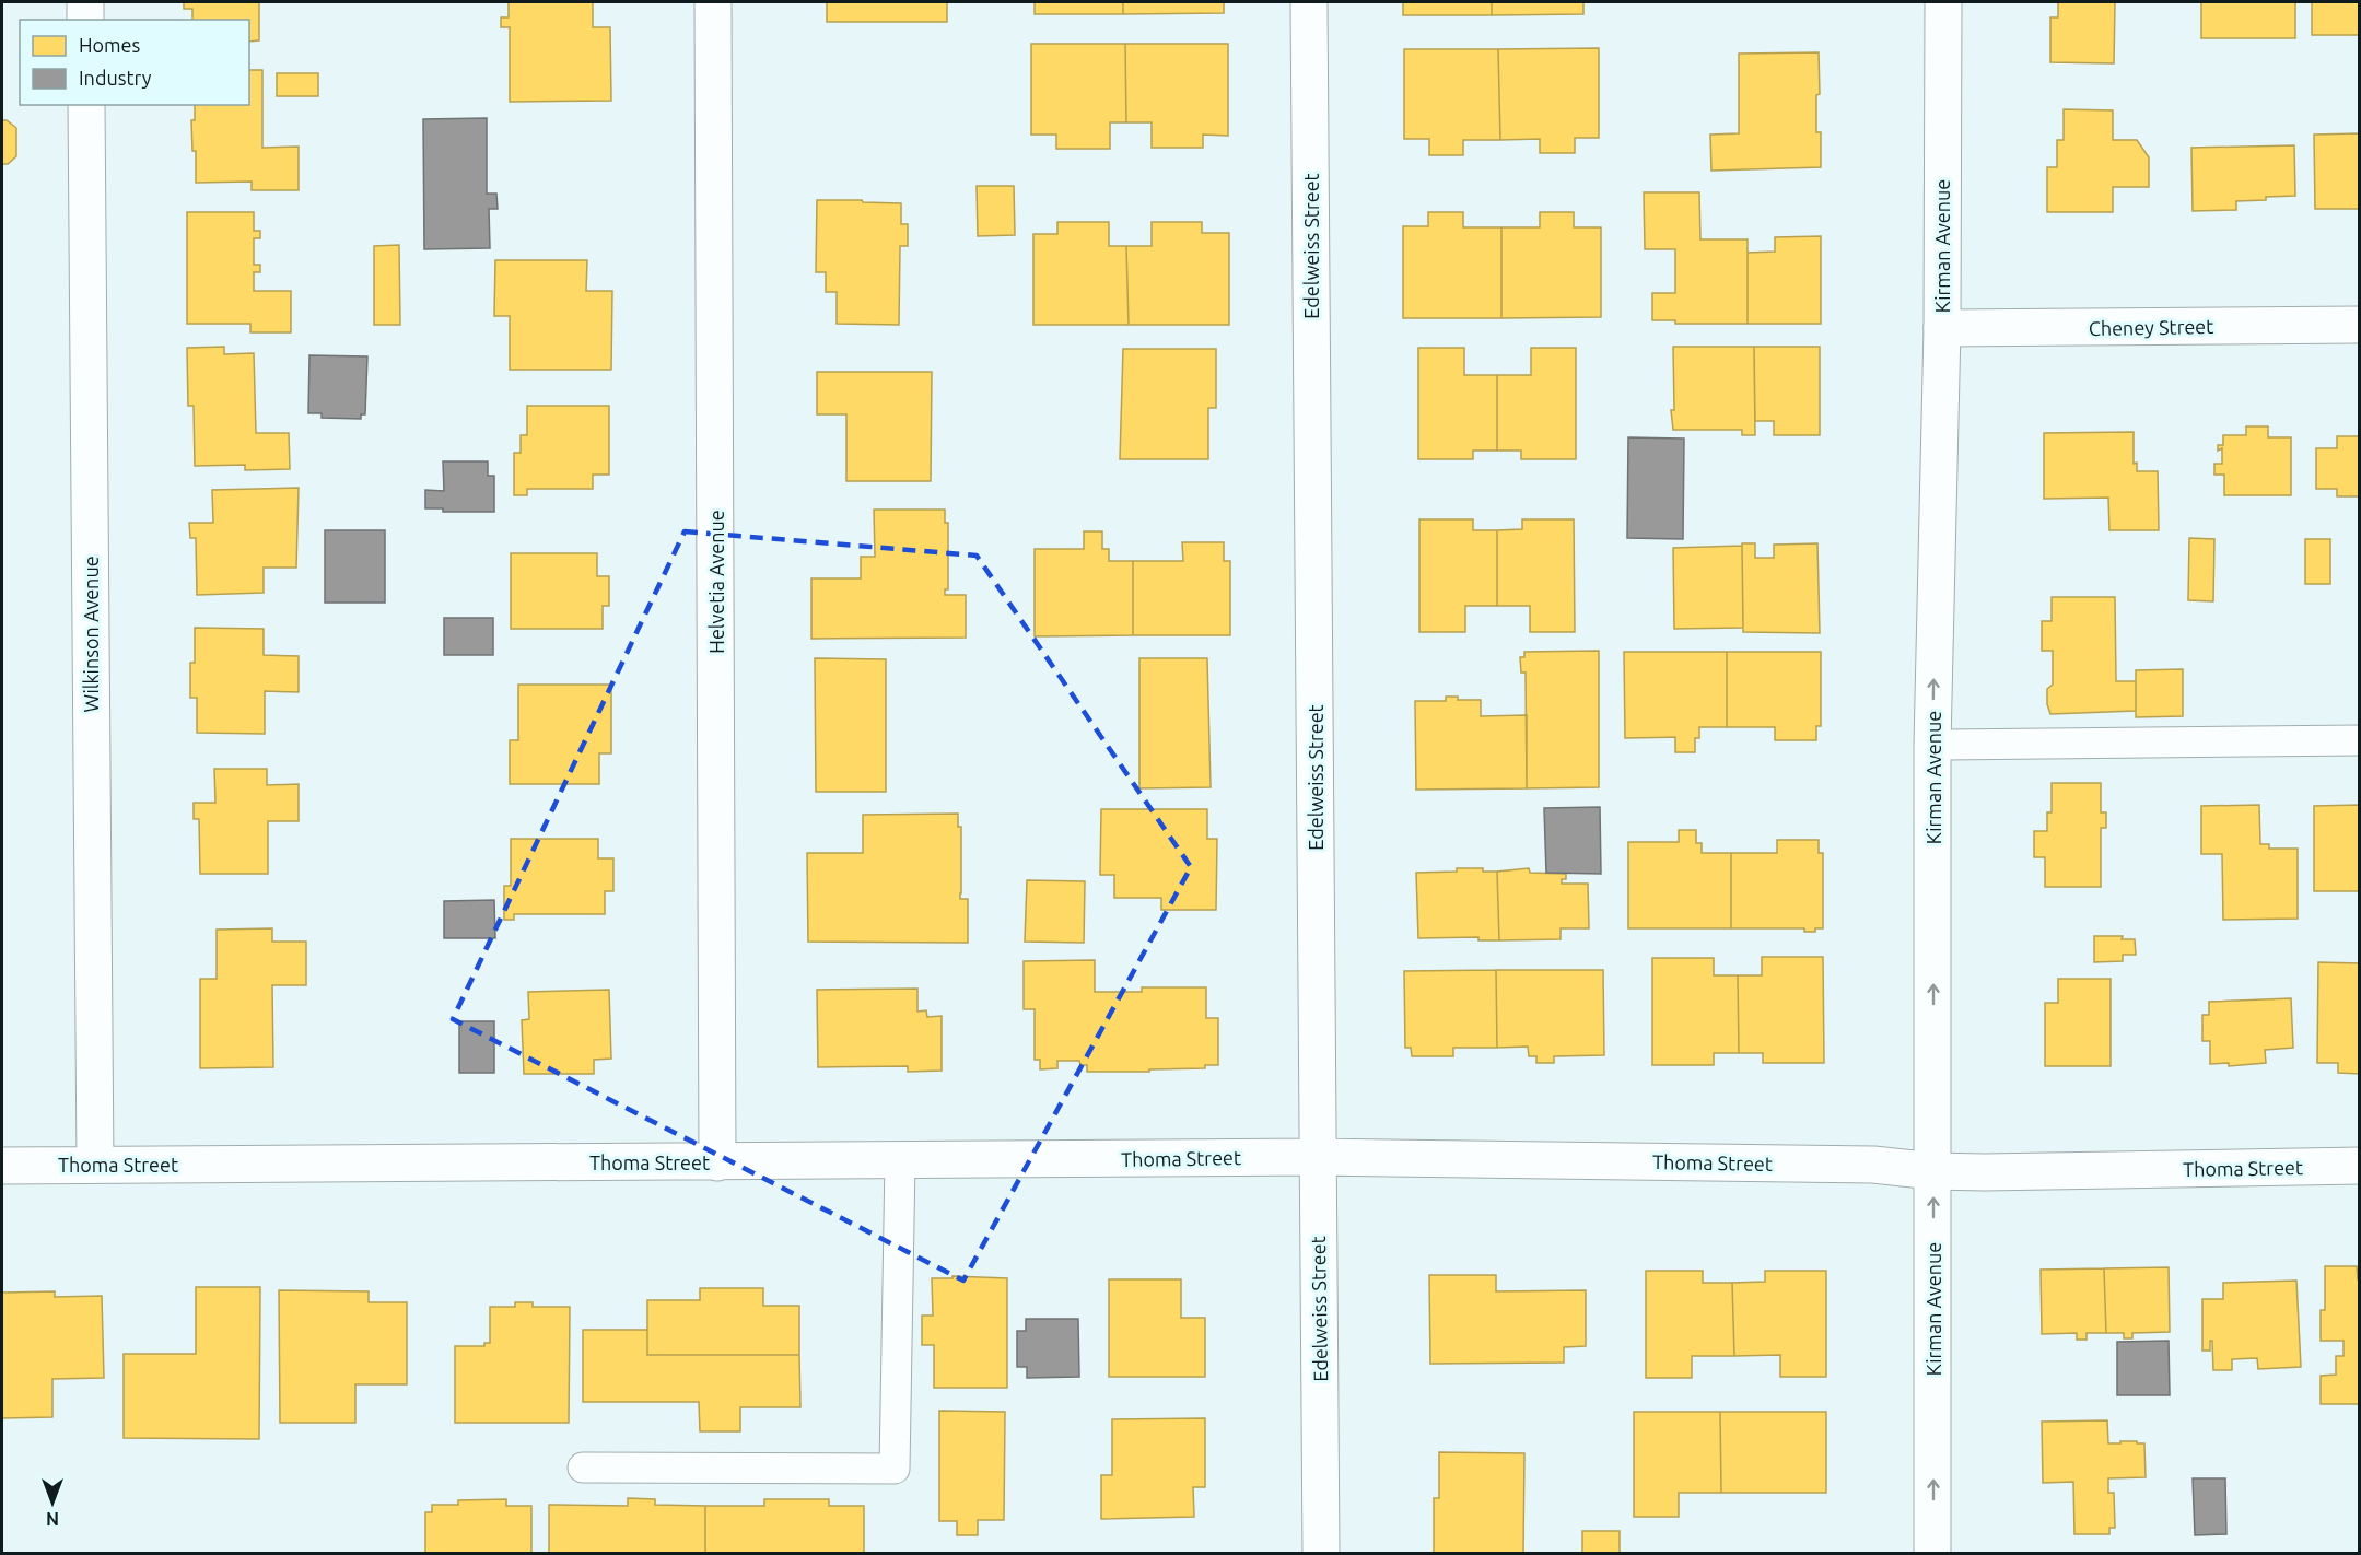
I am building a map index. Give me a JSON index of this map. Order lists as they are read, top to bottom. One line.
{"streets":{"street":["Edelweiss Street","Kirman Avenue","Cheney Street","Helvetia Avenue","Wilkinson Avenue","Thoma Street"]},"crossings":[["Edelweiss Street","Thoma Street"],["Kirman Avenue","Cheney Street"],["Kirman Avenue","Thoma Street"],["Helvetia Avenue","Thoma Street"],["Wilkinson Avenue","Thoma Street"]],"one_way":["Kirman Avenue"],"legend":["Homes","Industry"],"north":"bottom"}
